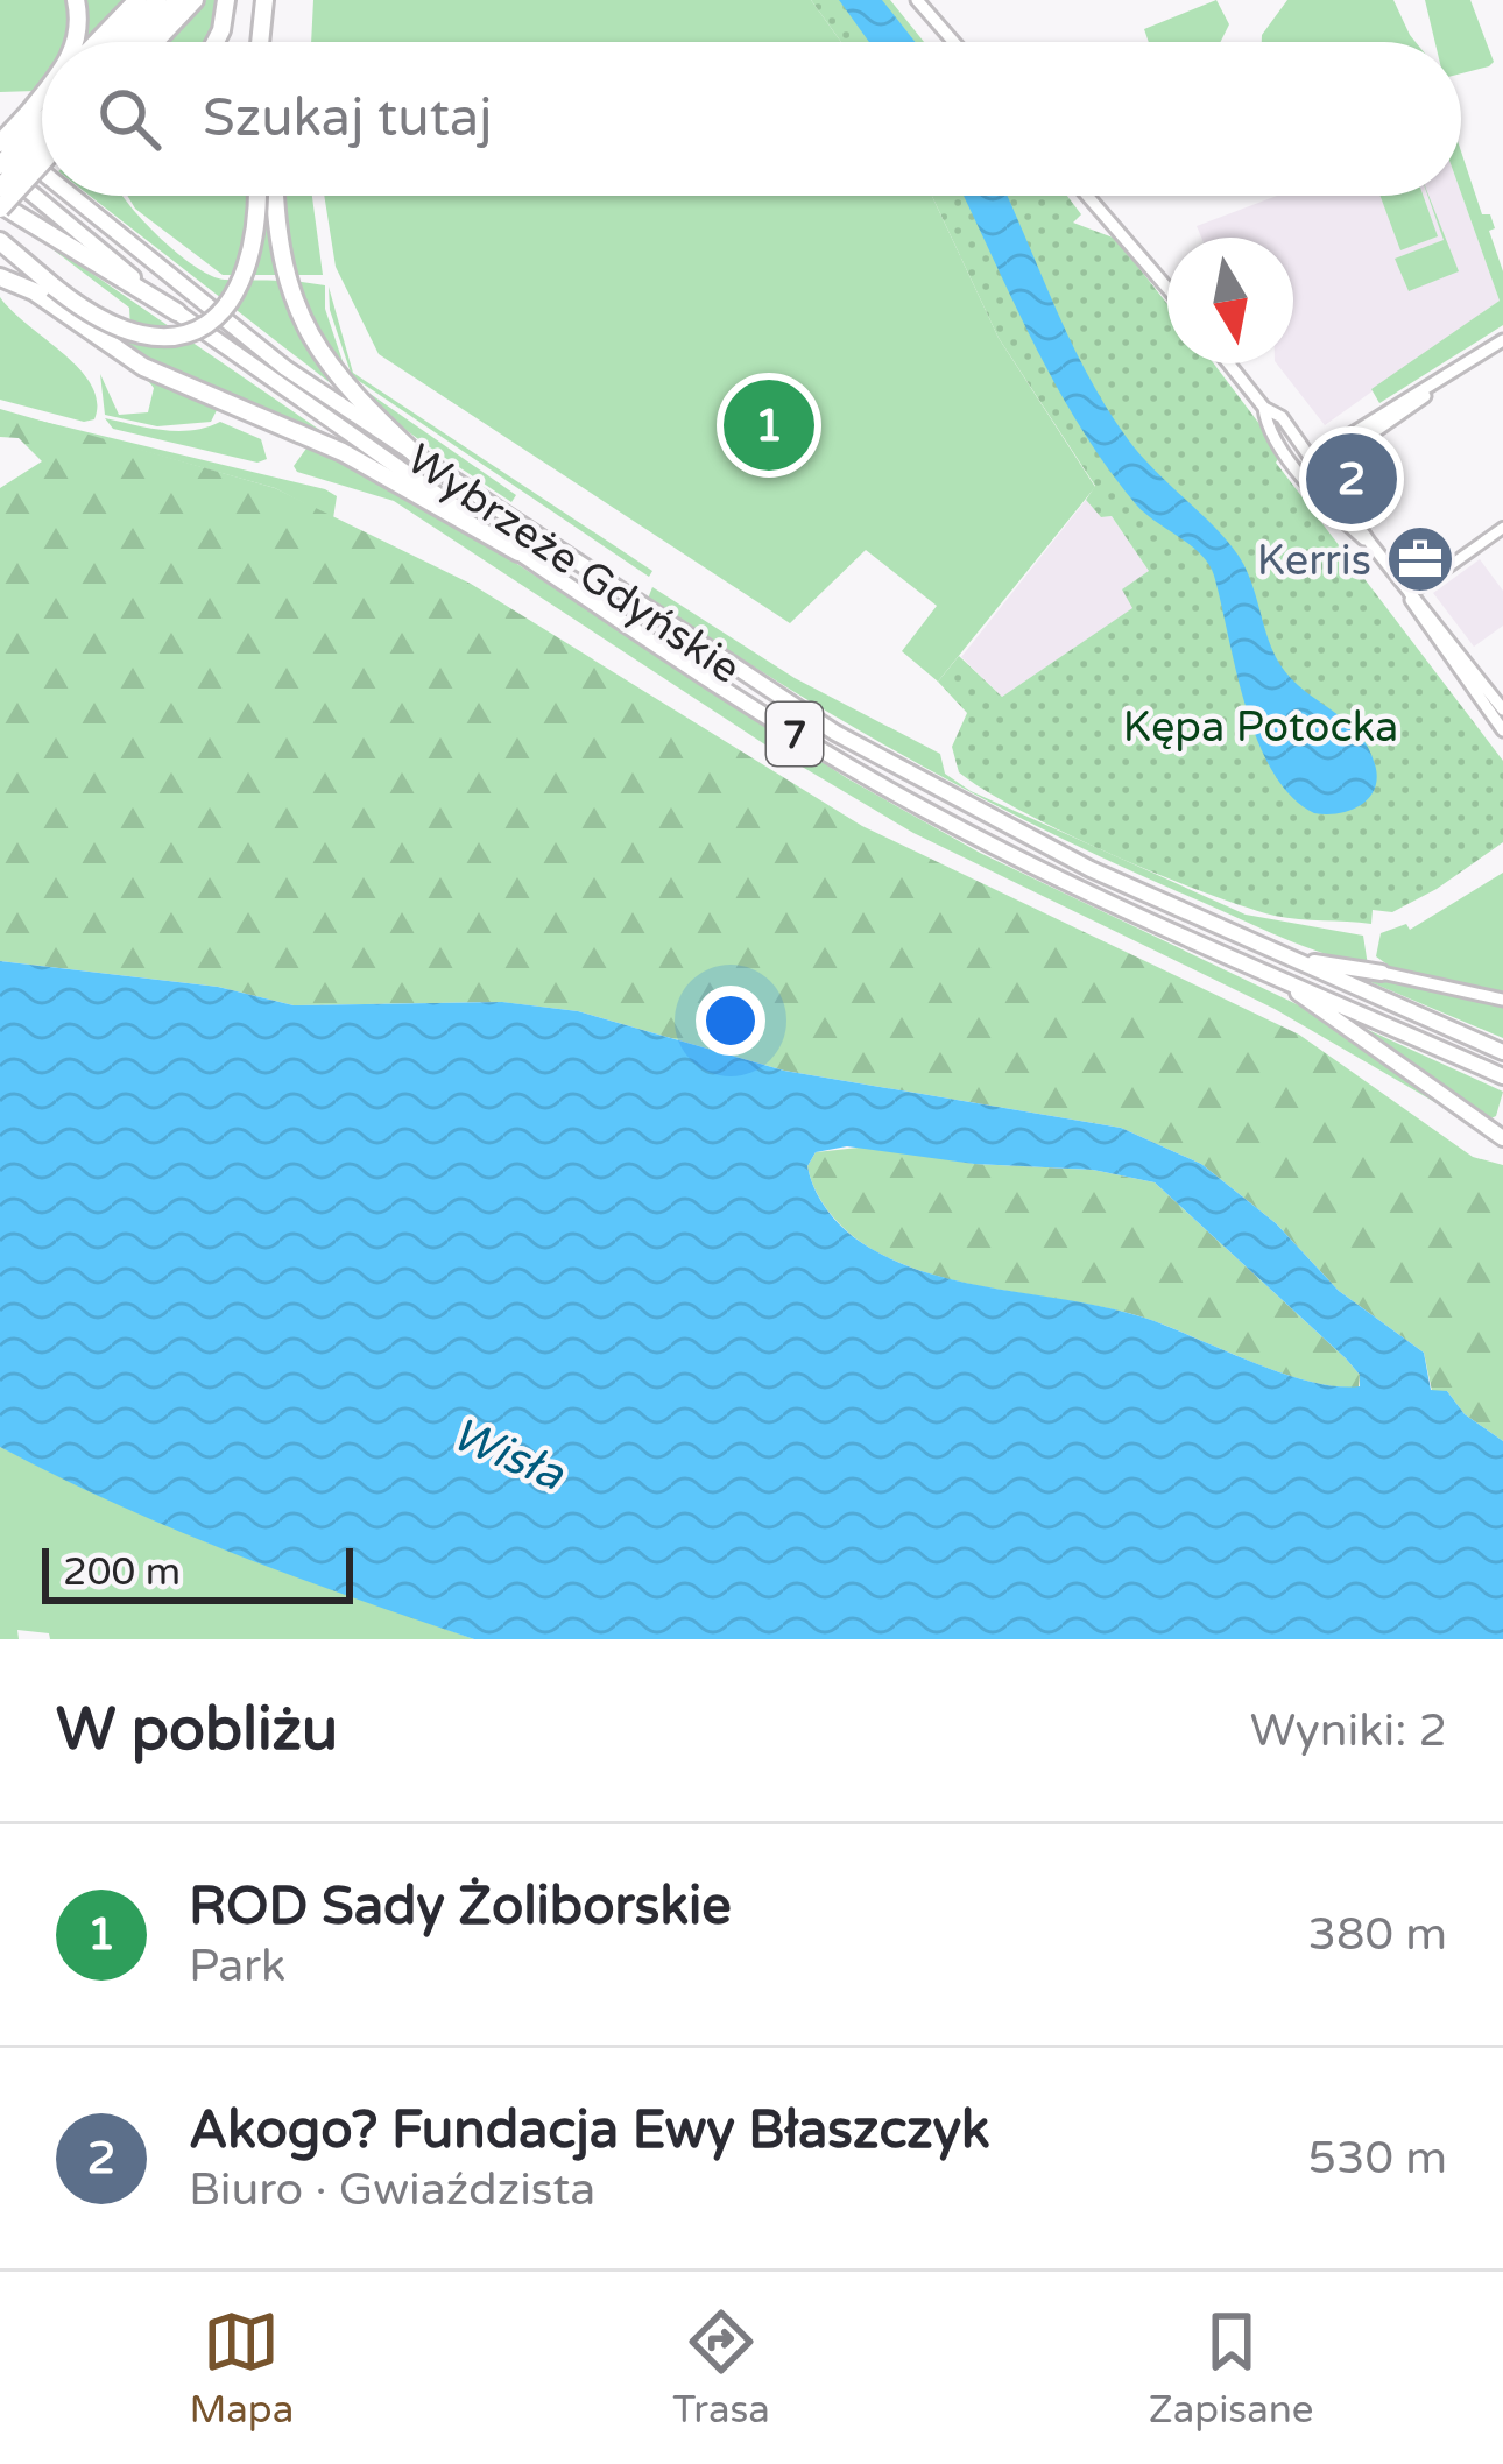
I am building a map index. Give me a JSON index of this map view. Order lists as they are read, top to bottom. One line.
{"streets":{"highway":["7"],"main road":["Wybrzeże Gdyńskie"]},"crossings":[["Wybrzeże Gdyńskie","7"]],"water":["Wisła"],"parks":["Kępa Potocka"],"places":{"office":["Kerris"]},"scale_bar":"200 m","north":"bottom","page":{"search":"Szukaj tutaj","pins":["1","2"],"scale":"200 m","heading":["W pobliżu","Wyniki: 2"],"list":[{"mark":"1","name":"ROD Sady Żoliborskie","note":"Park","value":"380 m"},{"mark":"2","name":"Akogo? Fundacja Ewy Błaszczyk","note":"Biuro · Gwiaździsta","value":"530 m"}],"nav":["Mapa","Trasa","Zapisane"]}}
